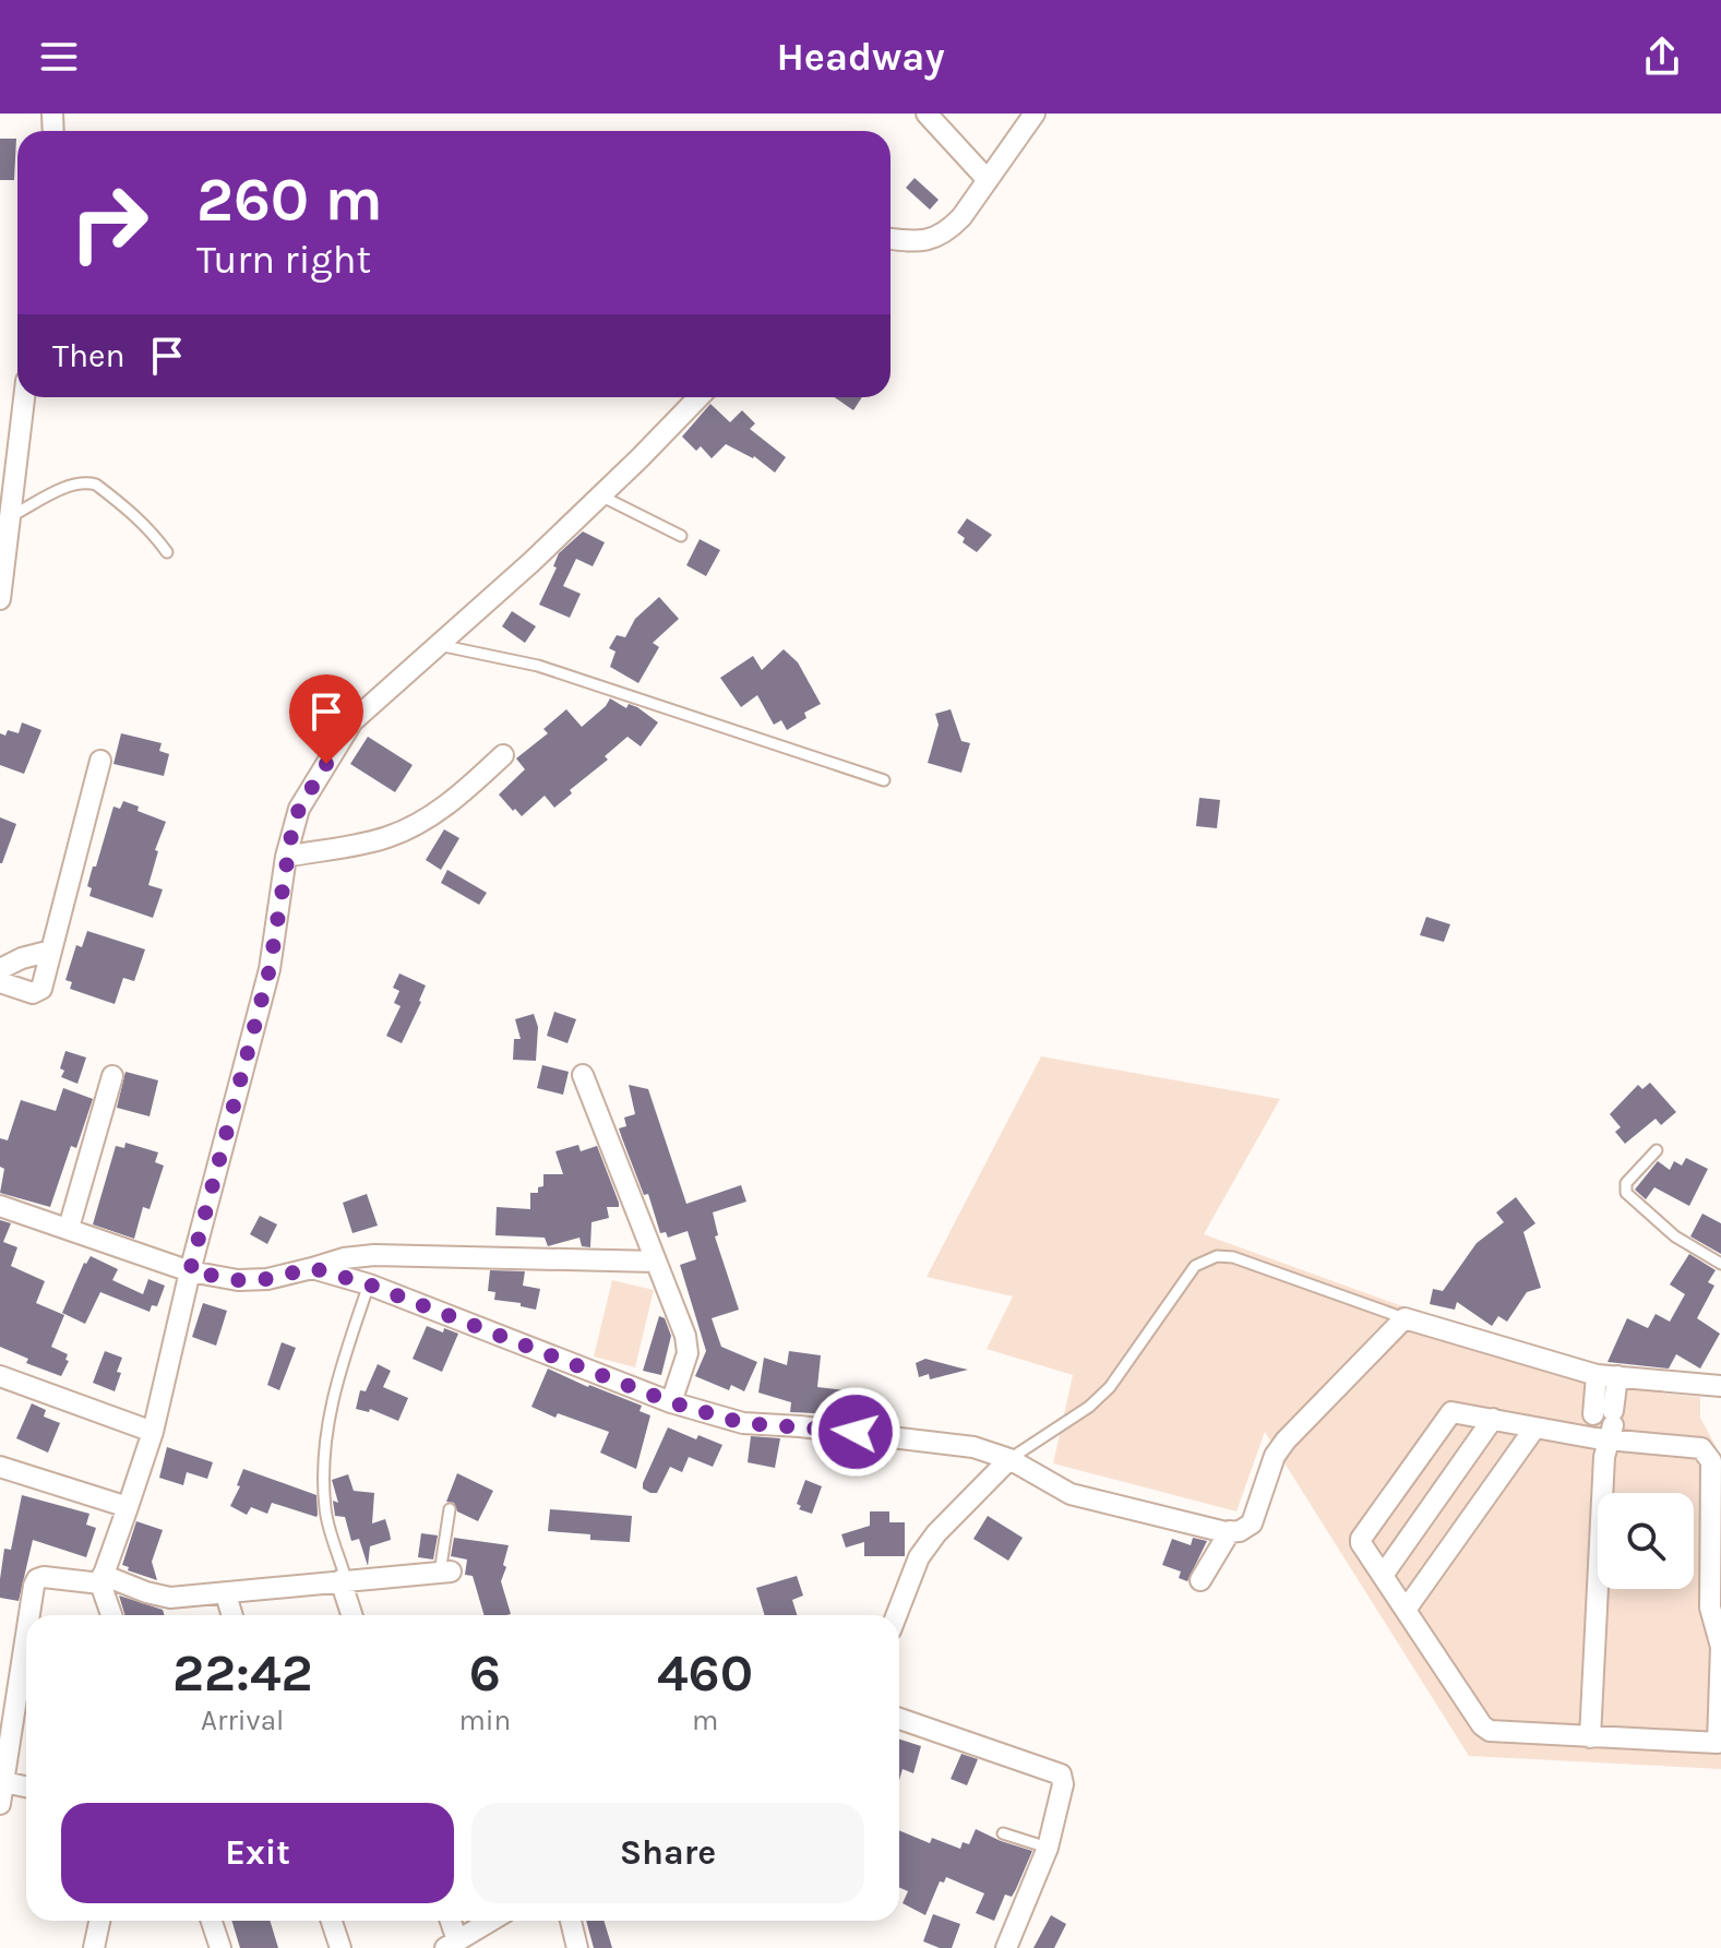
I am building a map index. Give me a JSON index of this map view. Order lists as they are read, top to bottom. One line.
{"page":{"header":"Headway","turn":["260 m","Turn right"],"then":"Then","eta":["22:42","Arrival","6","min","460","m"],"buttons":["Exit","Share"]}}
